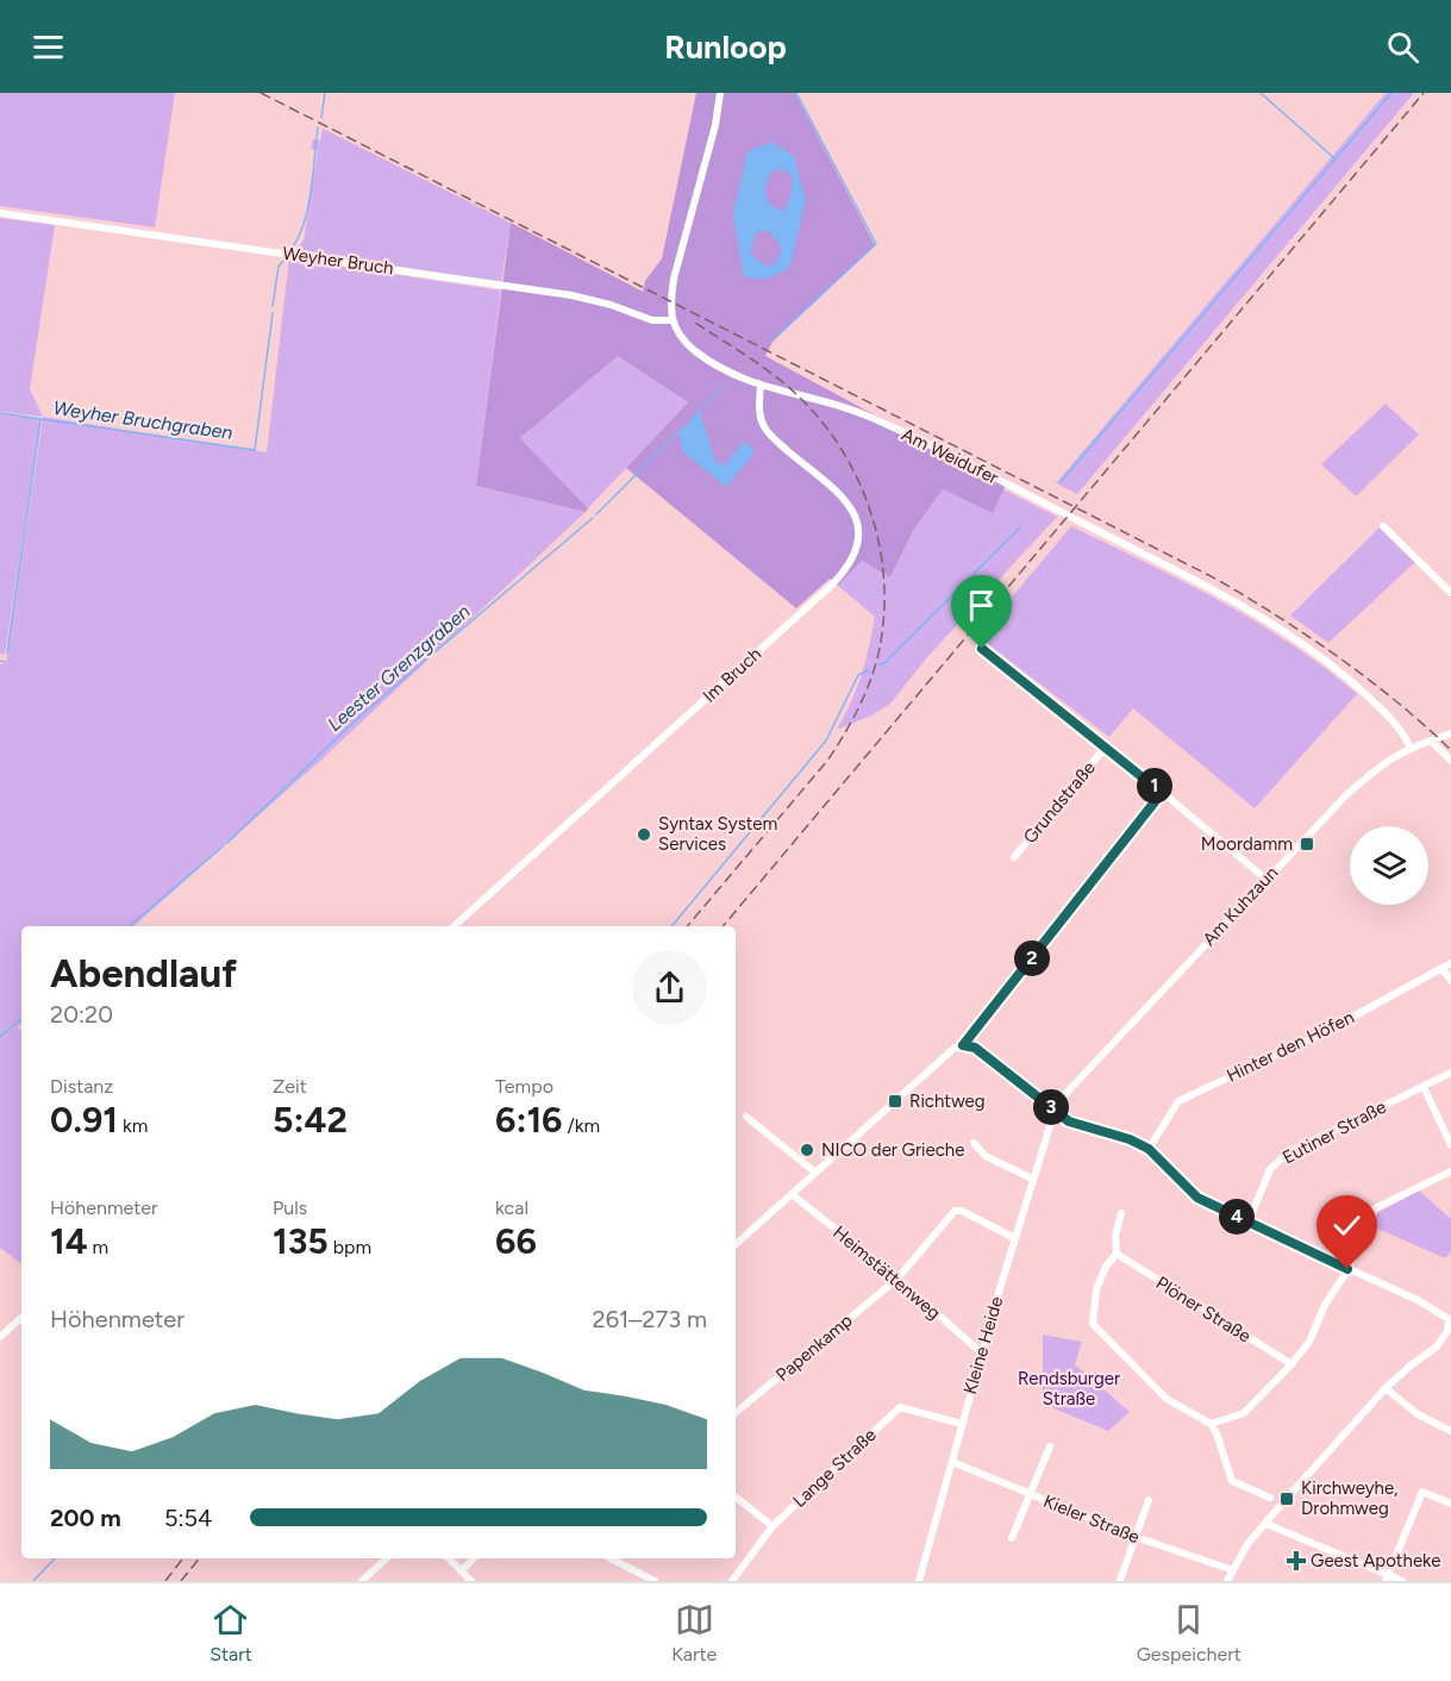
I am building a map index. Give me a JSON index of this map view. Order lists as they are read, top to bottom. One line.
{"streets":{"street":["Weyher Bruch","Am Weidufer","Im Bruch","Grundstraße","Am Kuhzaun","Hinter den Höfen","Eutiner Straße","Heimstättenweg","Plöner Straße","Kleine Heide","Papenkamp","Lange Straße","Kieler Straße"]},"crossings":[["Weyher Bruch","Am Weidufer"],["Am Weidufer","Im Bruch"],["Am Weidufer","Am Kuhzaun"],["Am Kuhzaun","Kleine Heide"],["Heimstättenweg","Kleine Heide"],["Heimstättenweg","Papenkamp"],["Kleine Heide","Papenkamp"],["Kleine Heide","Lange Straße"],["Kleine Heide","Kieler Straße"]],"water":["Weyher Bruchgraben","Leester Grenzgraben"],"parks":["Rendsburger Straße"],"places":{"other":["Syntax System Services","NICO der Grieche"],"transit":["Moordamm","Richtweg","Kirchweyhe, Drohmweg"],"health":["Geest Apotheke"]},"page":{"header":"Runloop","pins":["1","2","3","4"],"heading":["Abendlauf","20:20"],"stats":[["Distanz","0.91 km"],["Zeit","5:42"],["Tempo","6:16 /km"],["Höhenmeter","14 m"],["Puls","135 bpm"],["kcal","66"]],"chart":["Höhenmeter","261–273 m"],"list":[{"name":"200 m","note":"5:54"}],"tabs":["Start","Karte","Gespeichert"]}}
